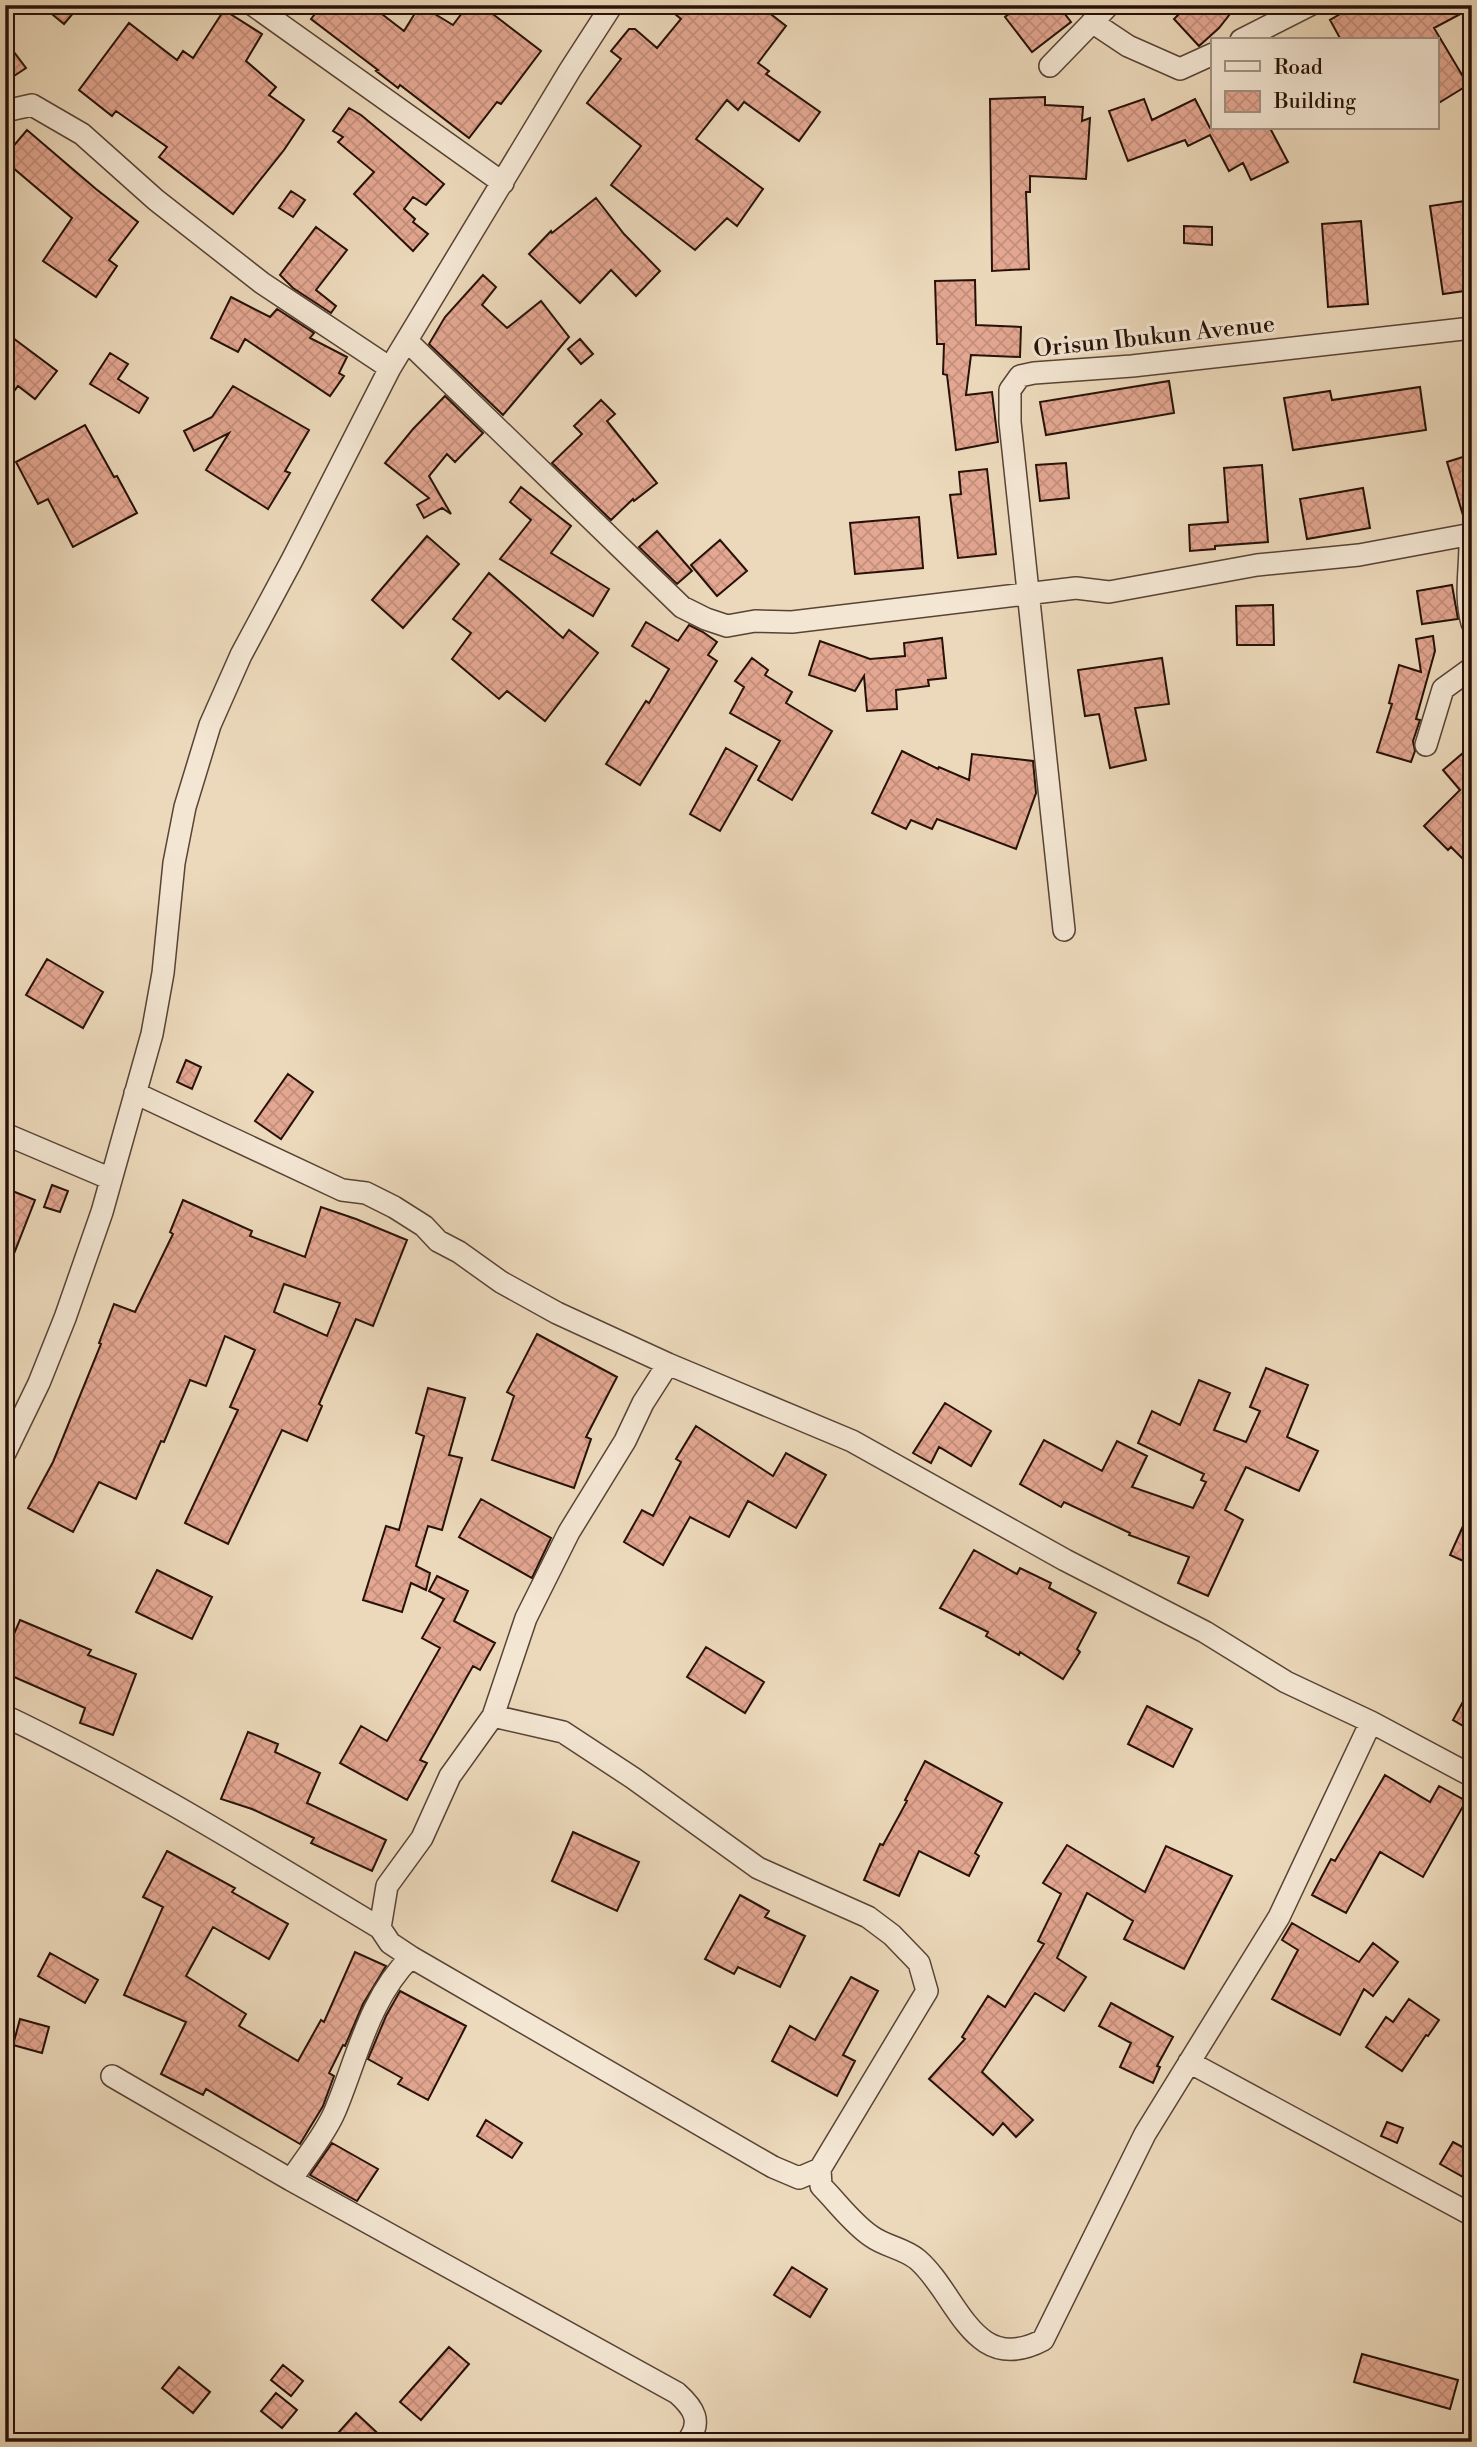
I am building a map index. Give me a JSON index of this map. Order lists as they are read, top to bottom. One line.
{"streets":{"street":["Orisun Ibukun Avenue"]},"legend":["Road","Building"]}
